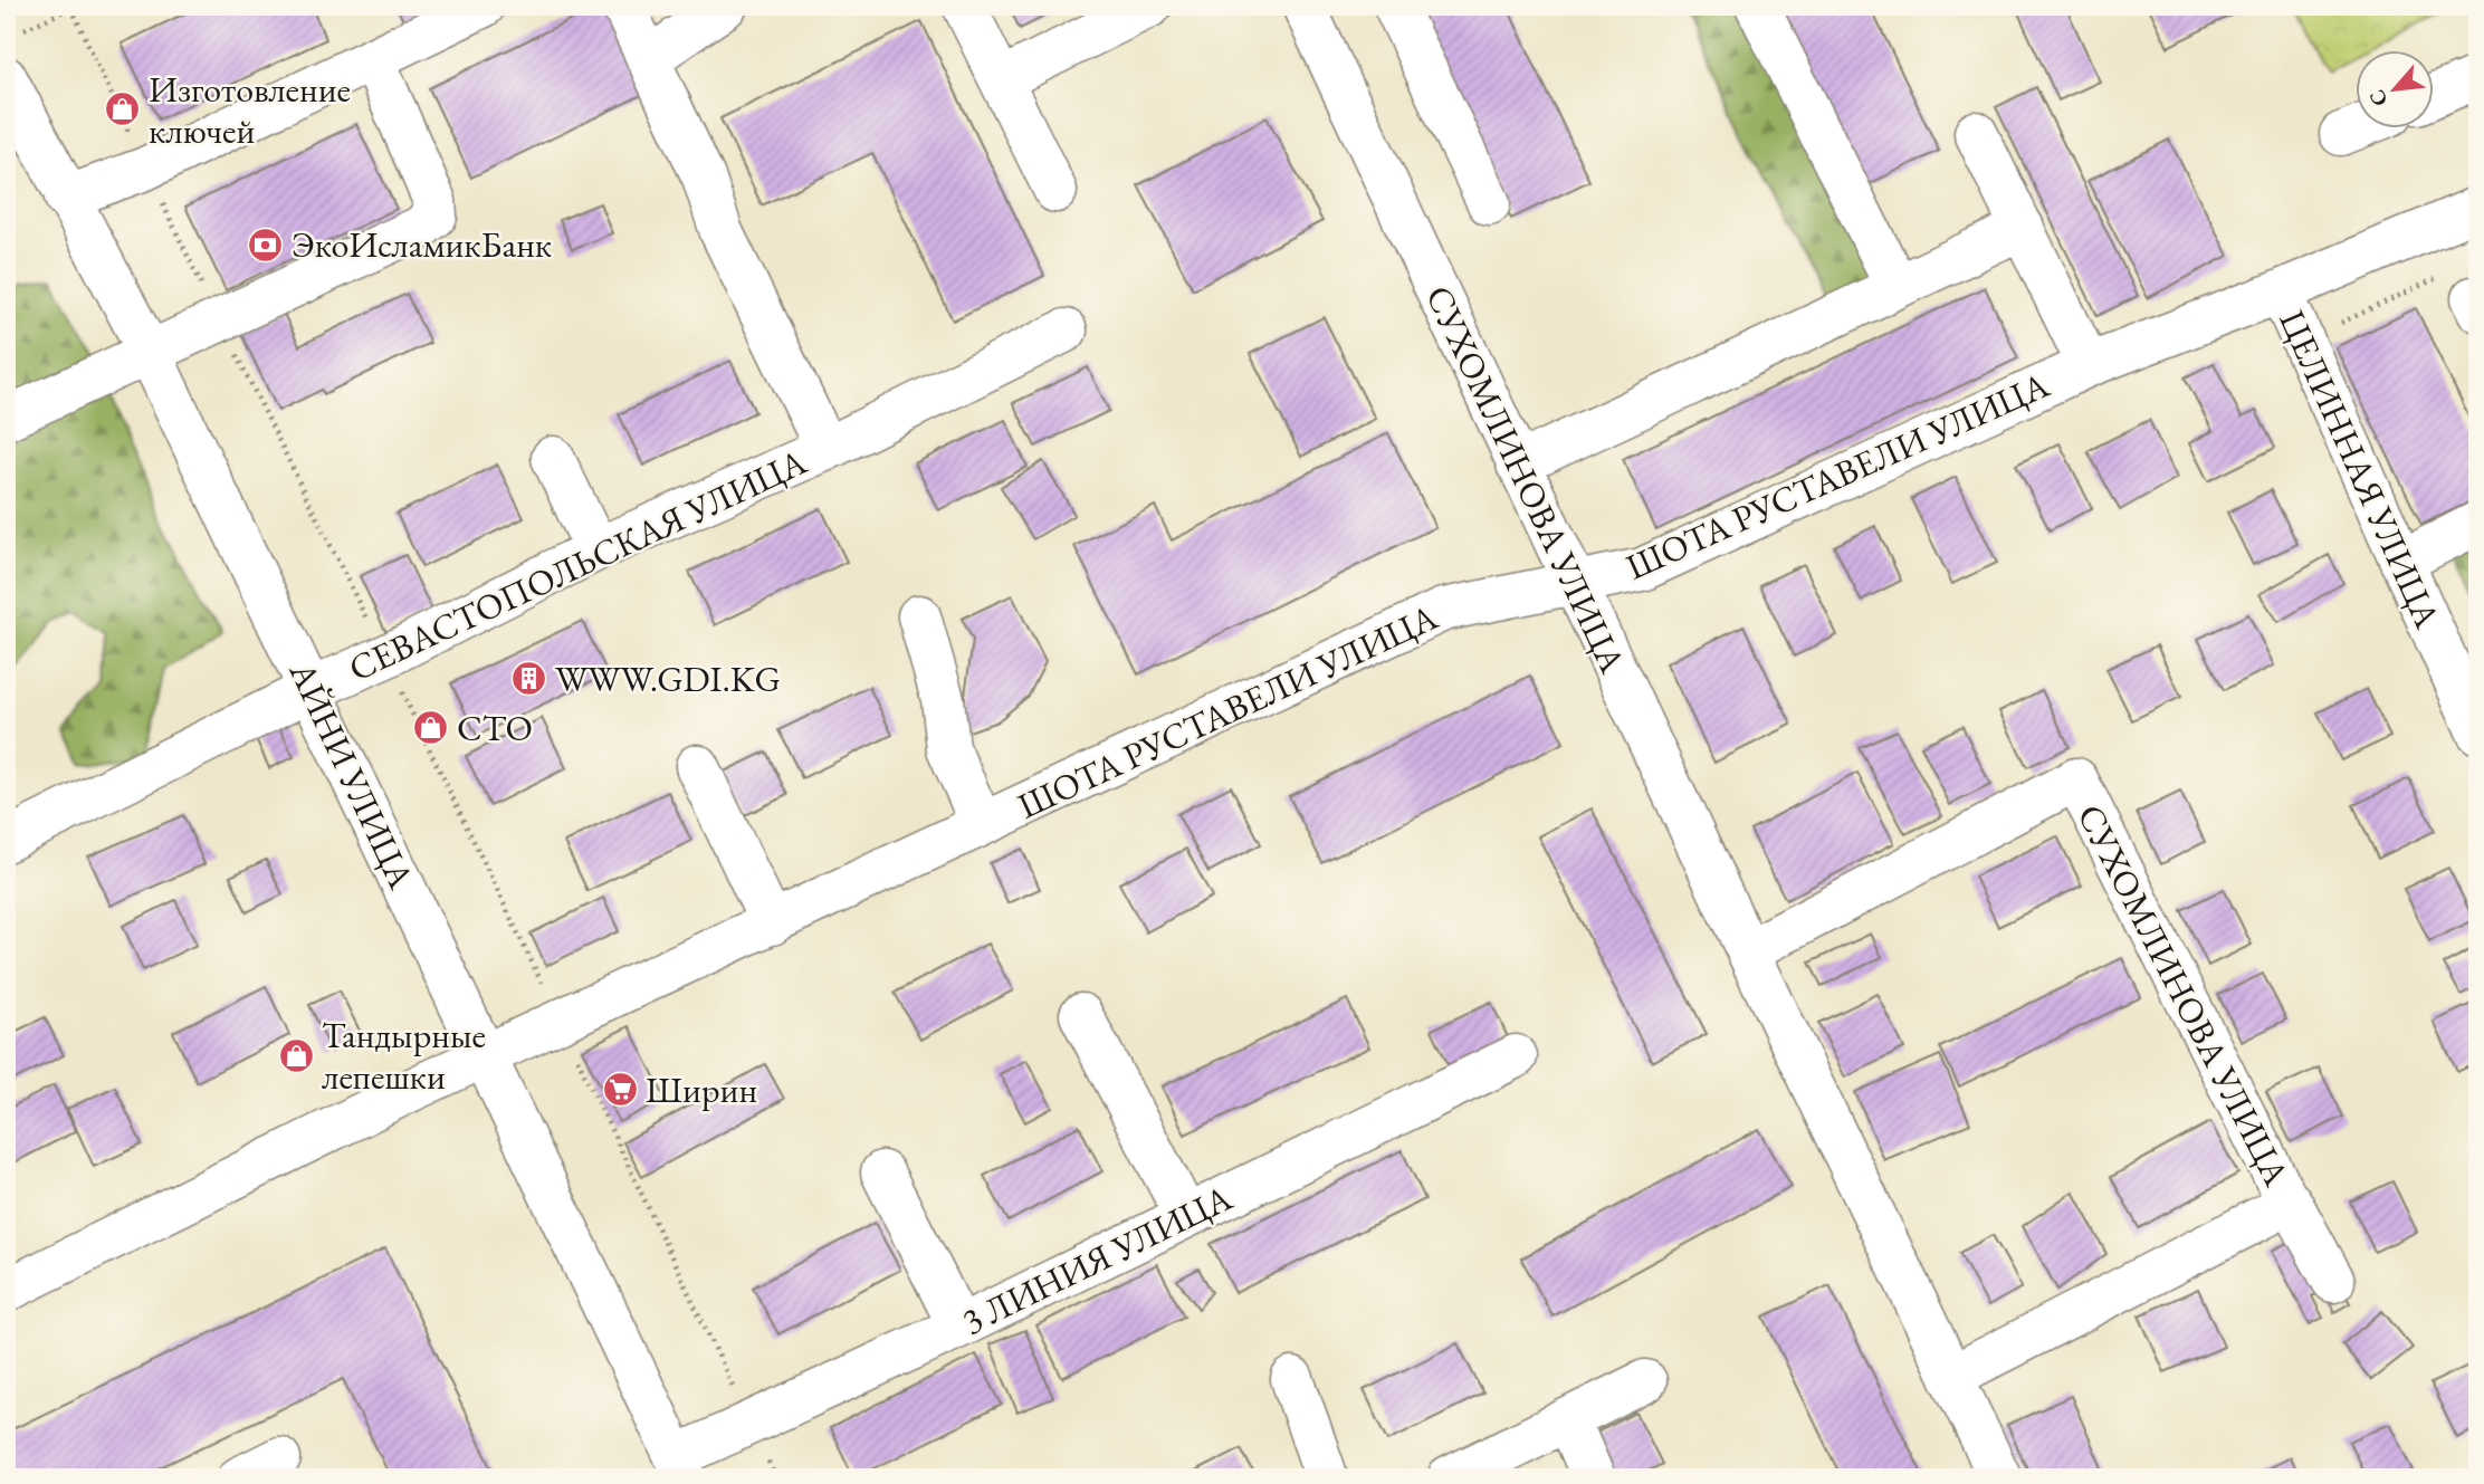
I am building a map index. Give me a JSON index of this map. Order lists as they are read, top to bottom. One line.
{"streets":{"street":["ЦЕЛИННАЯ УЛИЦА","ШОТА РУСТАВЕЛИ УЛИЦА","СУХОМЛИНОВА УЛИЦА","СЕВАСТОПОЛЬСКАЯ УЛИЦА","АЙНИ УЛИЦА","3 ЛИНИЯ УЛИЦА"]},"crossings":[["ЦЕЛИННАЯ УЛИЦА","ШОТА РУСТАВЕЛИ УЛИЦА"],["ШОТА РУСТАВЕЛИ УЛИЦА","СУХОМЛИНОВА УЛИЦА"],["ШОТА РУСТАВЕЛИ УЛИЦА","АЙНИ УЛИЦА"],["СЕВАСТОПОЛЬСКАЯ УЛИЦА","АЙНИ УЛИЦА"],["АЙНИ УЛИЦА","3 ЛИНИЯ УЛИЦА"]],"places":{"shop":["Изготовление ключей","СТО","Тандырные лепешки"],"bank":["ЭкоИсламикБанк"],"building":["WWW.GDI.KG"],"supermarket":["Ширин"]},"north":"bottom left"}
